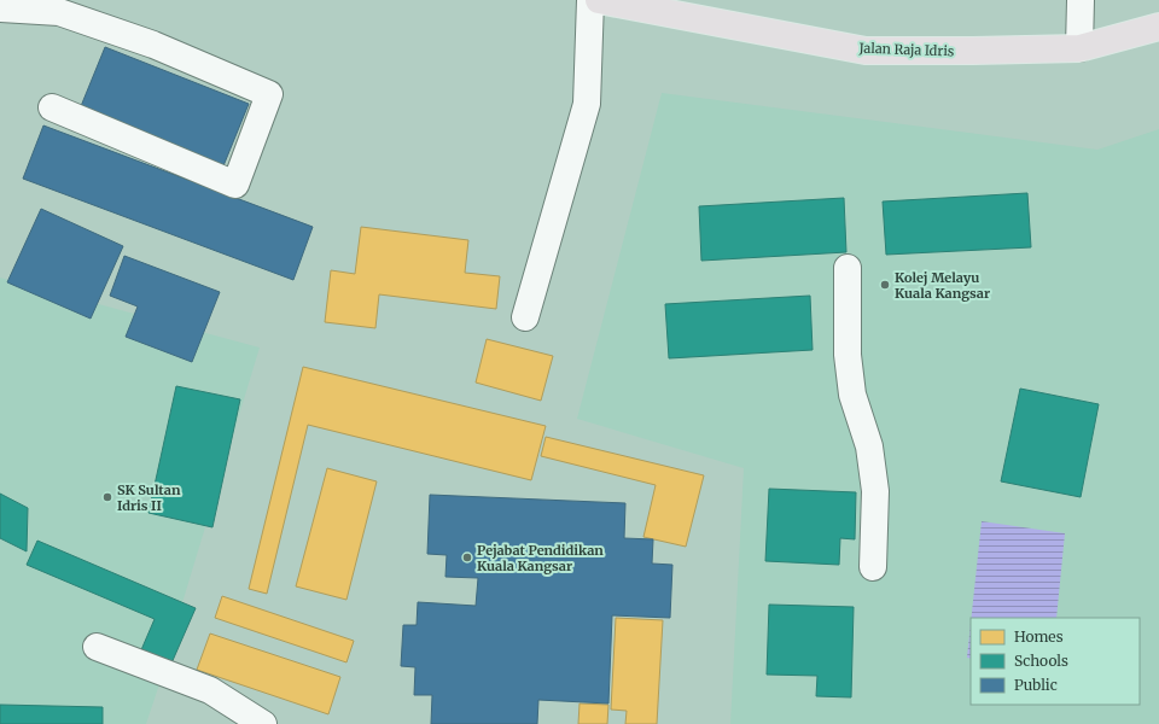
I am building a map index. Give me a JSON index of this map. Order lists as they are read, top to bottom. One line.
{"streets":{"main road":["Jalan Raja Idris"]},"places":["Kolej Melayu Kuala Kangsar","SK Sultan Idris II","Pejabat Pendidikan Kuala Kangsar"],"legend":["Homes","Schools","Public"]}
